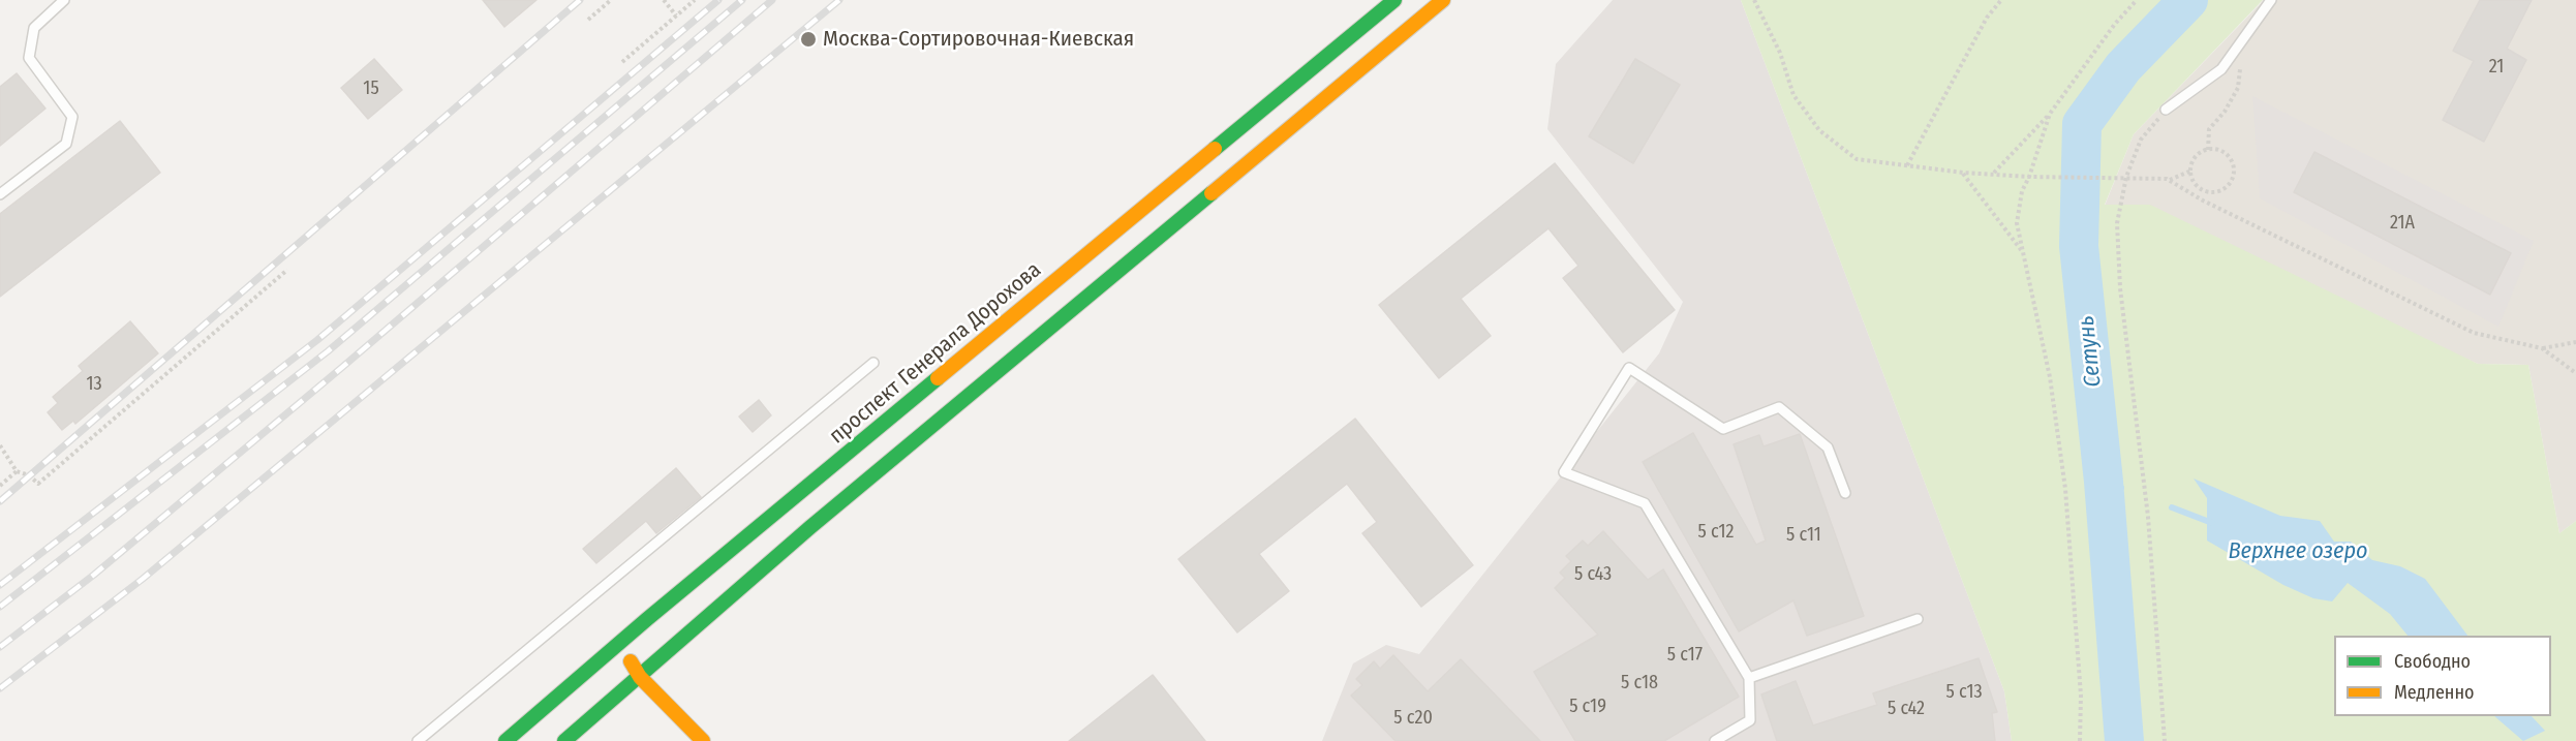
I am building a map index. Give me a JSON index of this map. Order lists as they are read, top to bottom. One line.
{"streets":{"main road":["проспект Генерала Дорохова"]},"water":["Сетунь","Верхнее озеро"],"places":["Москва-Сортировочная-Киевская"],"house_numbers":["21","15","21А","13","5 с12","5 с11","5 с43","5 с17","5 с18","5 с13","5 с19","5 с42","5 с20"],"legend":["Свободно","Медленно"]}
